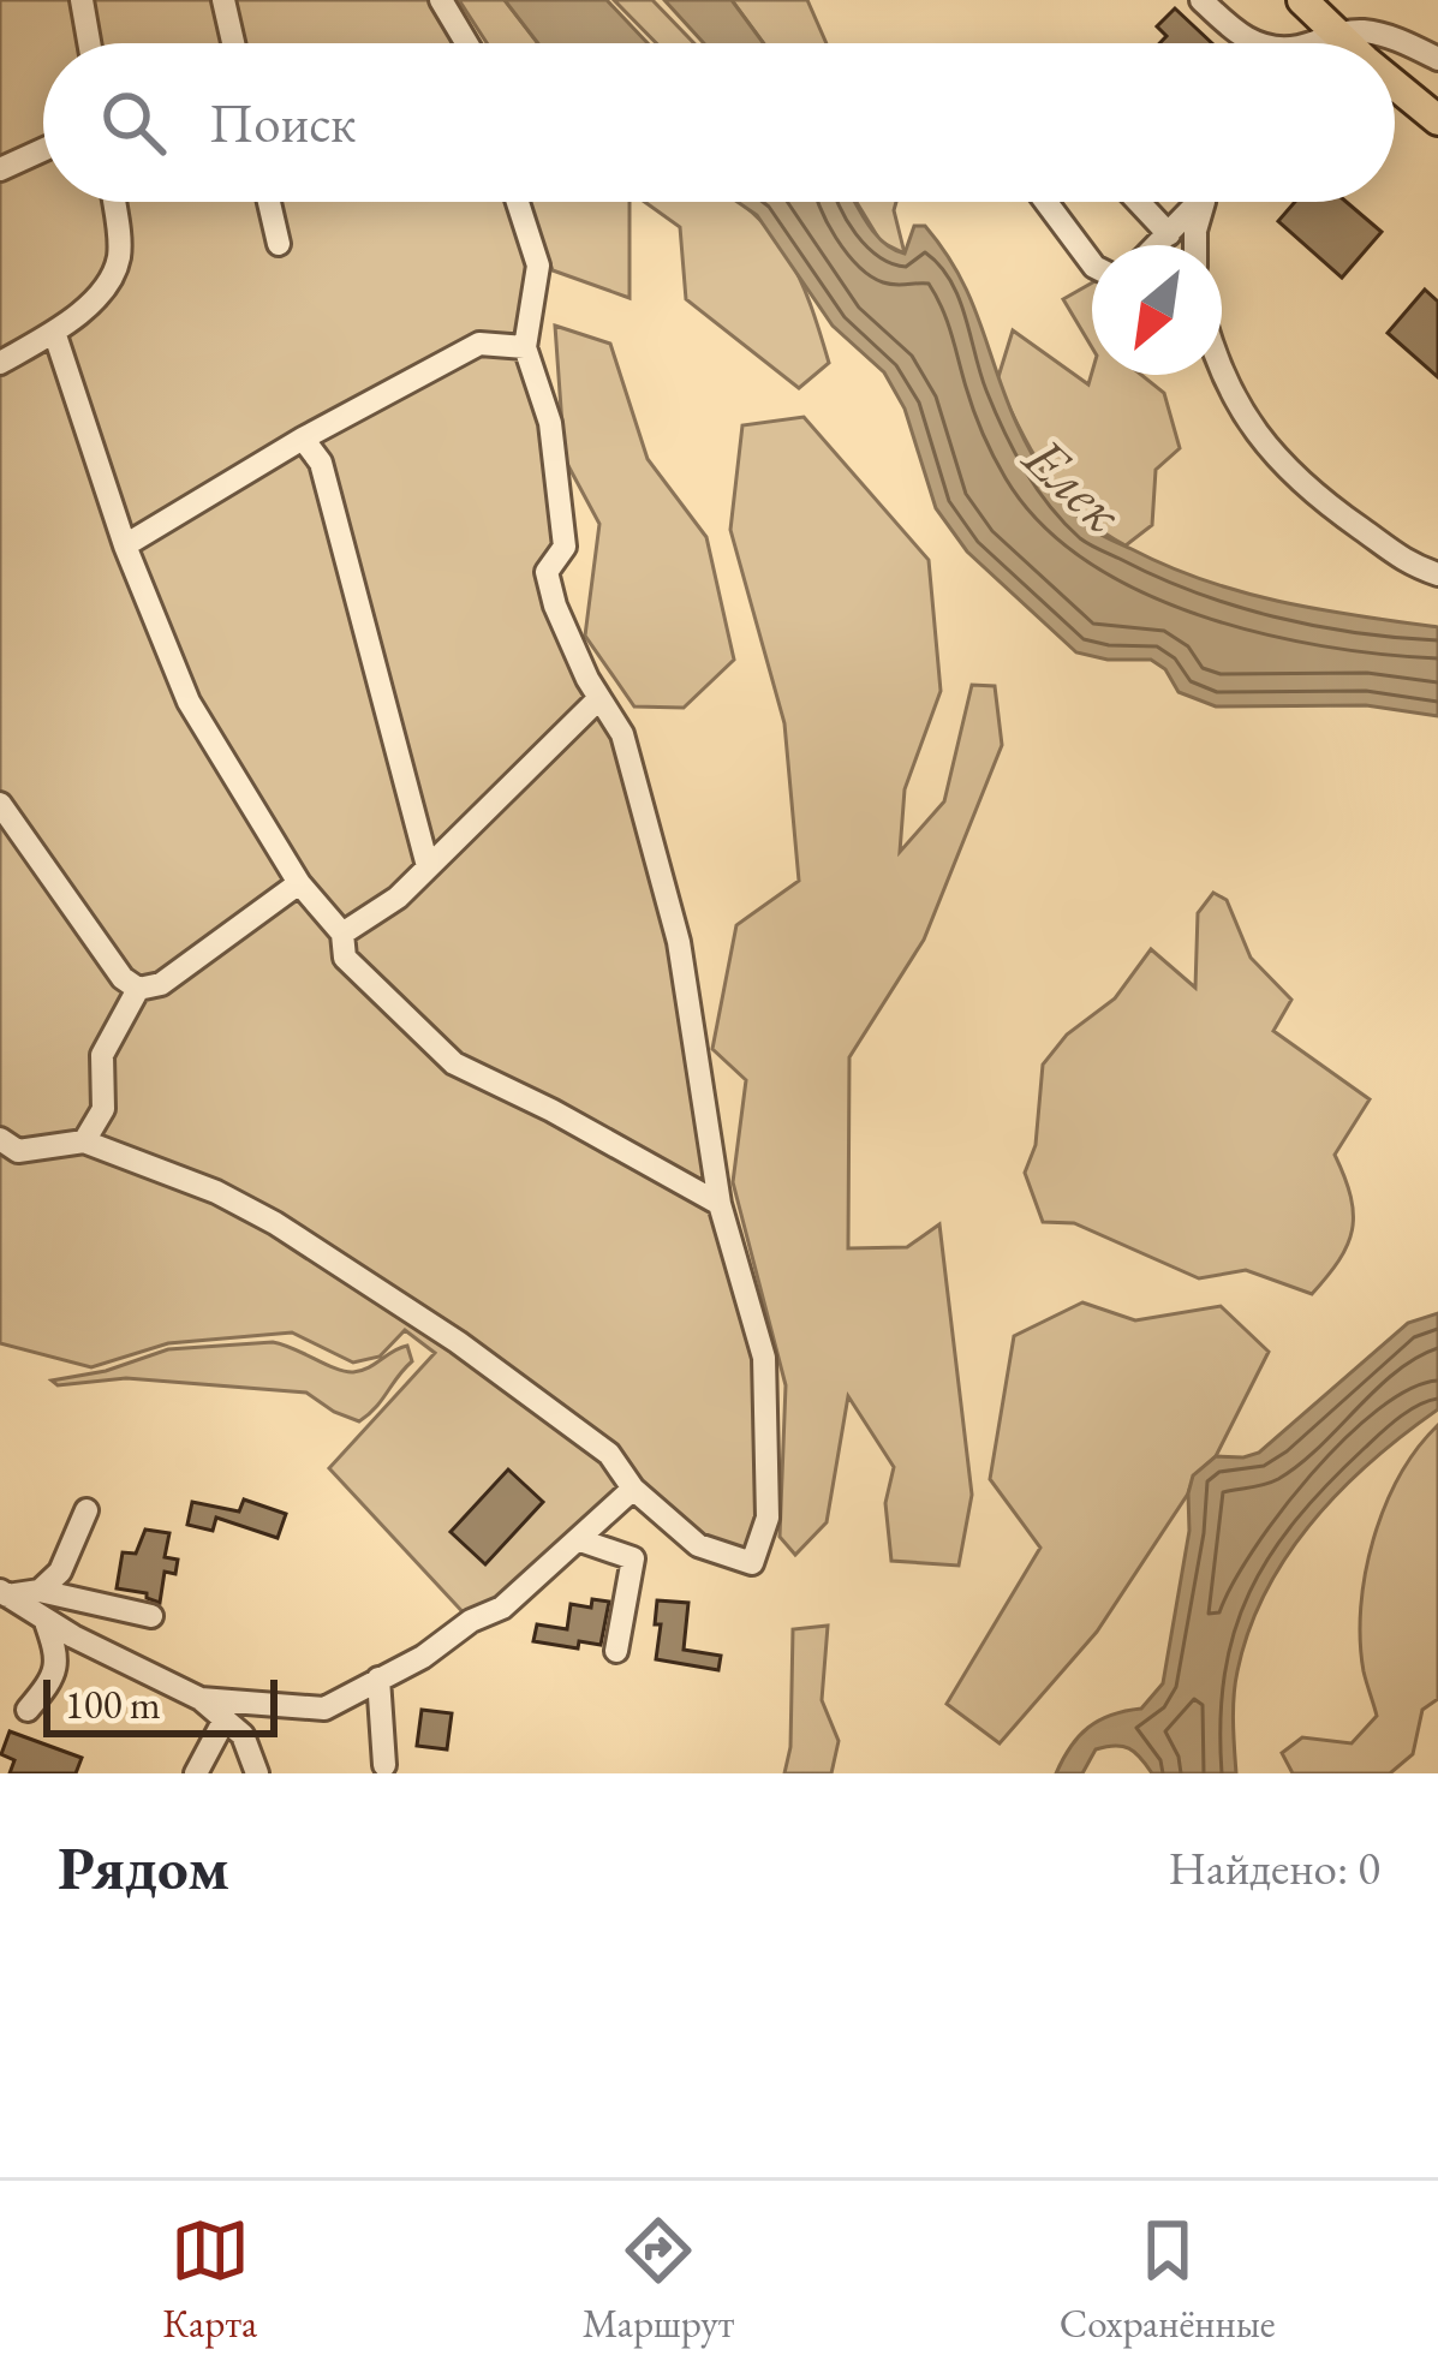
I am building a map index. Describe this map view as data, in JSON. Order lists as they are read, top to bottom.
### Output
{
  "water": ["Елек"],
  "scale_bar": "100 m",
  "north": "bottom left",
  "page": {
    "search": "Поиск",
    "scale": "100 m",
    "heading": ["Рядом", "Найдено: 0"],
    "nav": ["Карта", "Маршрут", "Сохранённые"]
  }
}
